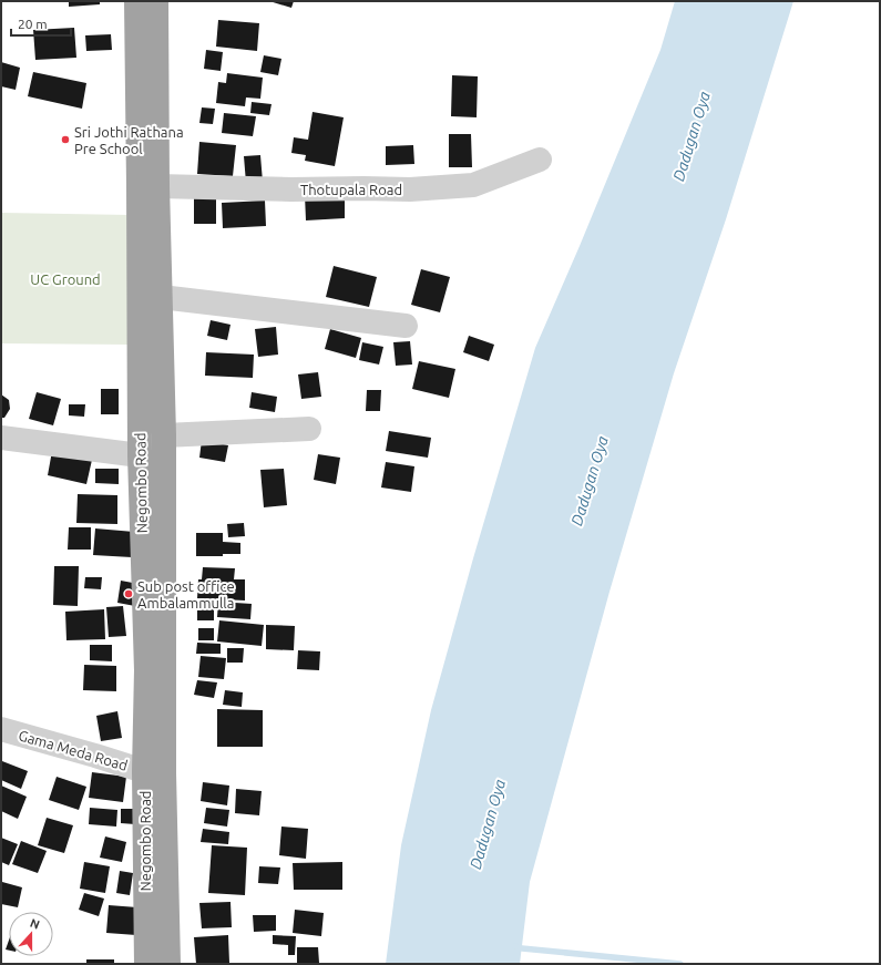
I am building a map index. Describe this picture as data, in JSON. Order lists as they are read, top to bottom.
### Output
{
  "streets": {
    "highway": ["Negombo Road"],
    "street": ["Thotupala Road", "Gama Meda Road"]
  },
  "crossings": [
    ["Thotupala Road", "Negombo Road"],
    ["Negombo Road", "Gama Meda Road"]
  ],
  "water": ["Dadugan Oya"],
  "parks": ["UC Ground"],
  "places": ["Sri Jothi Rathana Pre School", "Sub post office Ambalammulla"],
  "scale_bar": "20 m",
  "north": "top"
}
